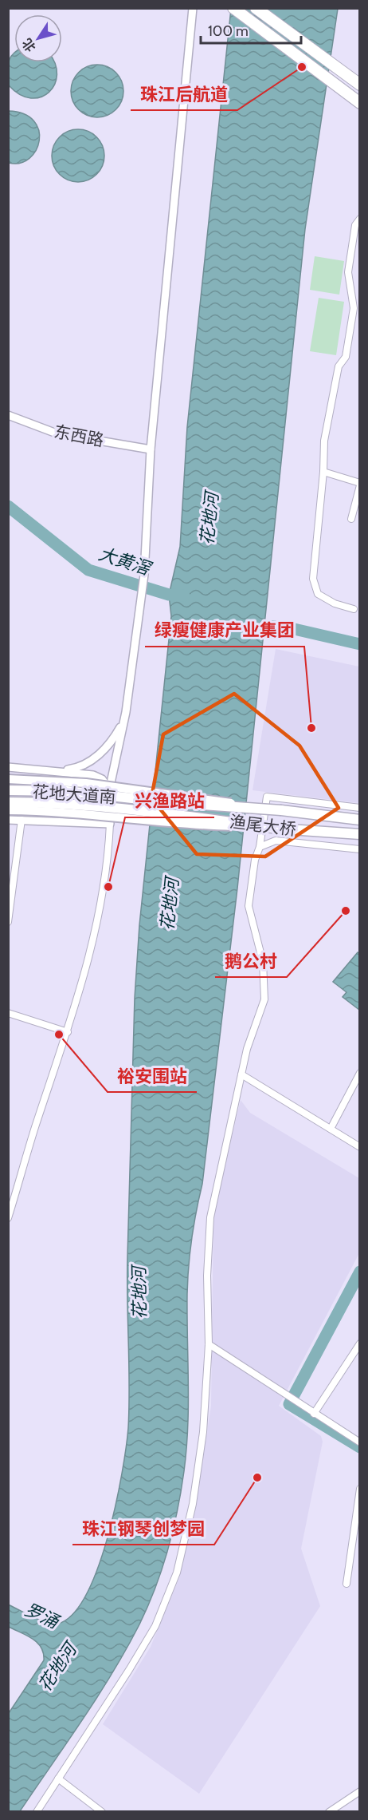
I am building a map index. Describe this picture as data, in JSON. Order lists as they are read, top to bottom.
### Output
{
  "streets": {
    "main road": ["花地大道南", "渔尾大桥"],
    "street": ["东西路"]
  },
  "crossings": [
    ["花地大道南", "渔尾大桥"]
  ],
  "water": ["花地河", "大黄滘", "罗涌"],
  "places": [
    "珠江后航道",
    "绿瘦健康产业集团",
    "兴渔路站",
    "鹅公村",
    "裕安围站",
    "珠江钢琴创梦园"
  ],
  "scale_bar": "100 m",
  "north": "bottom left"
}
